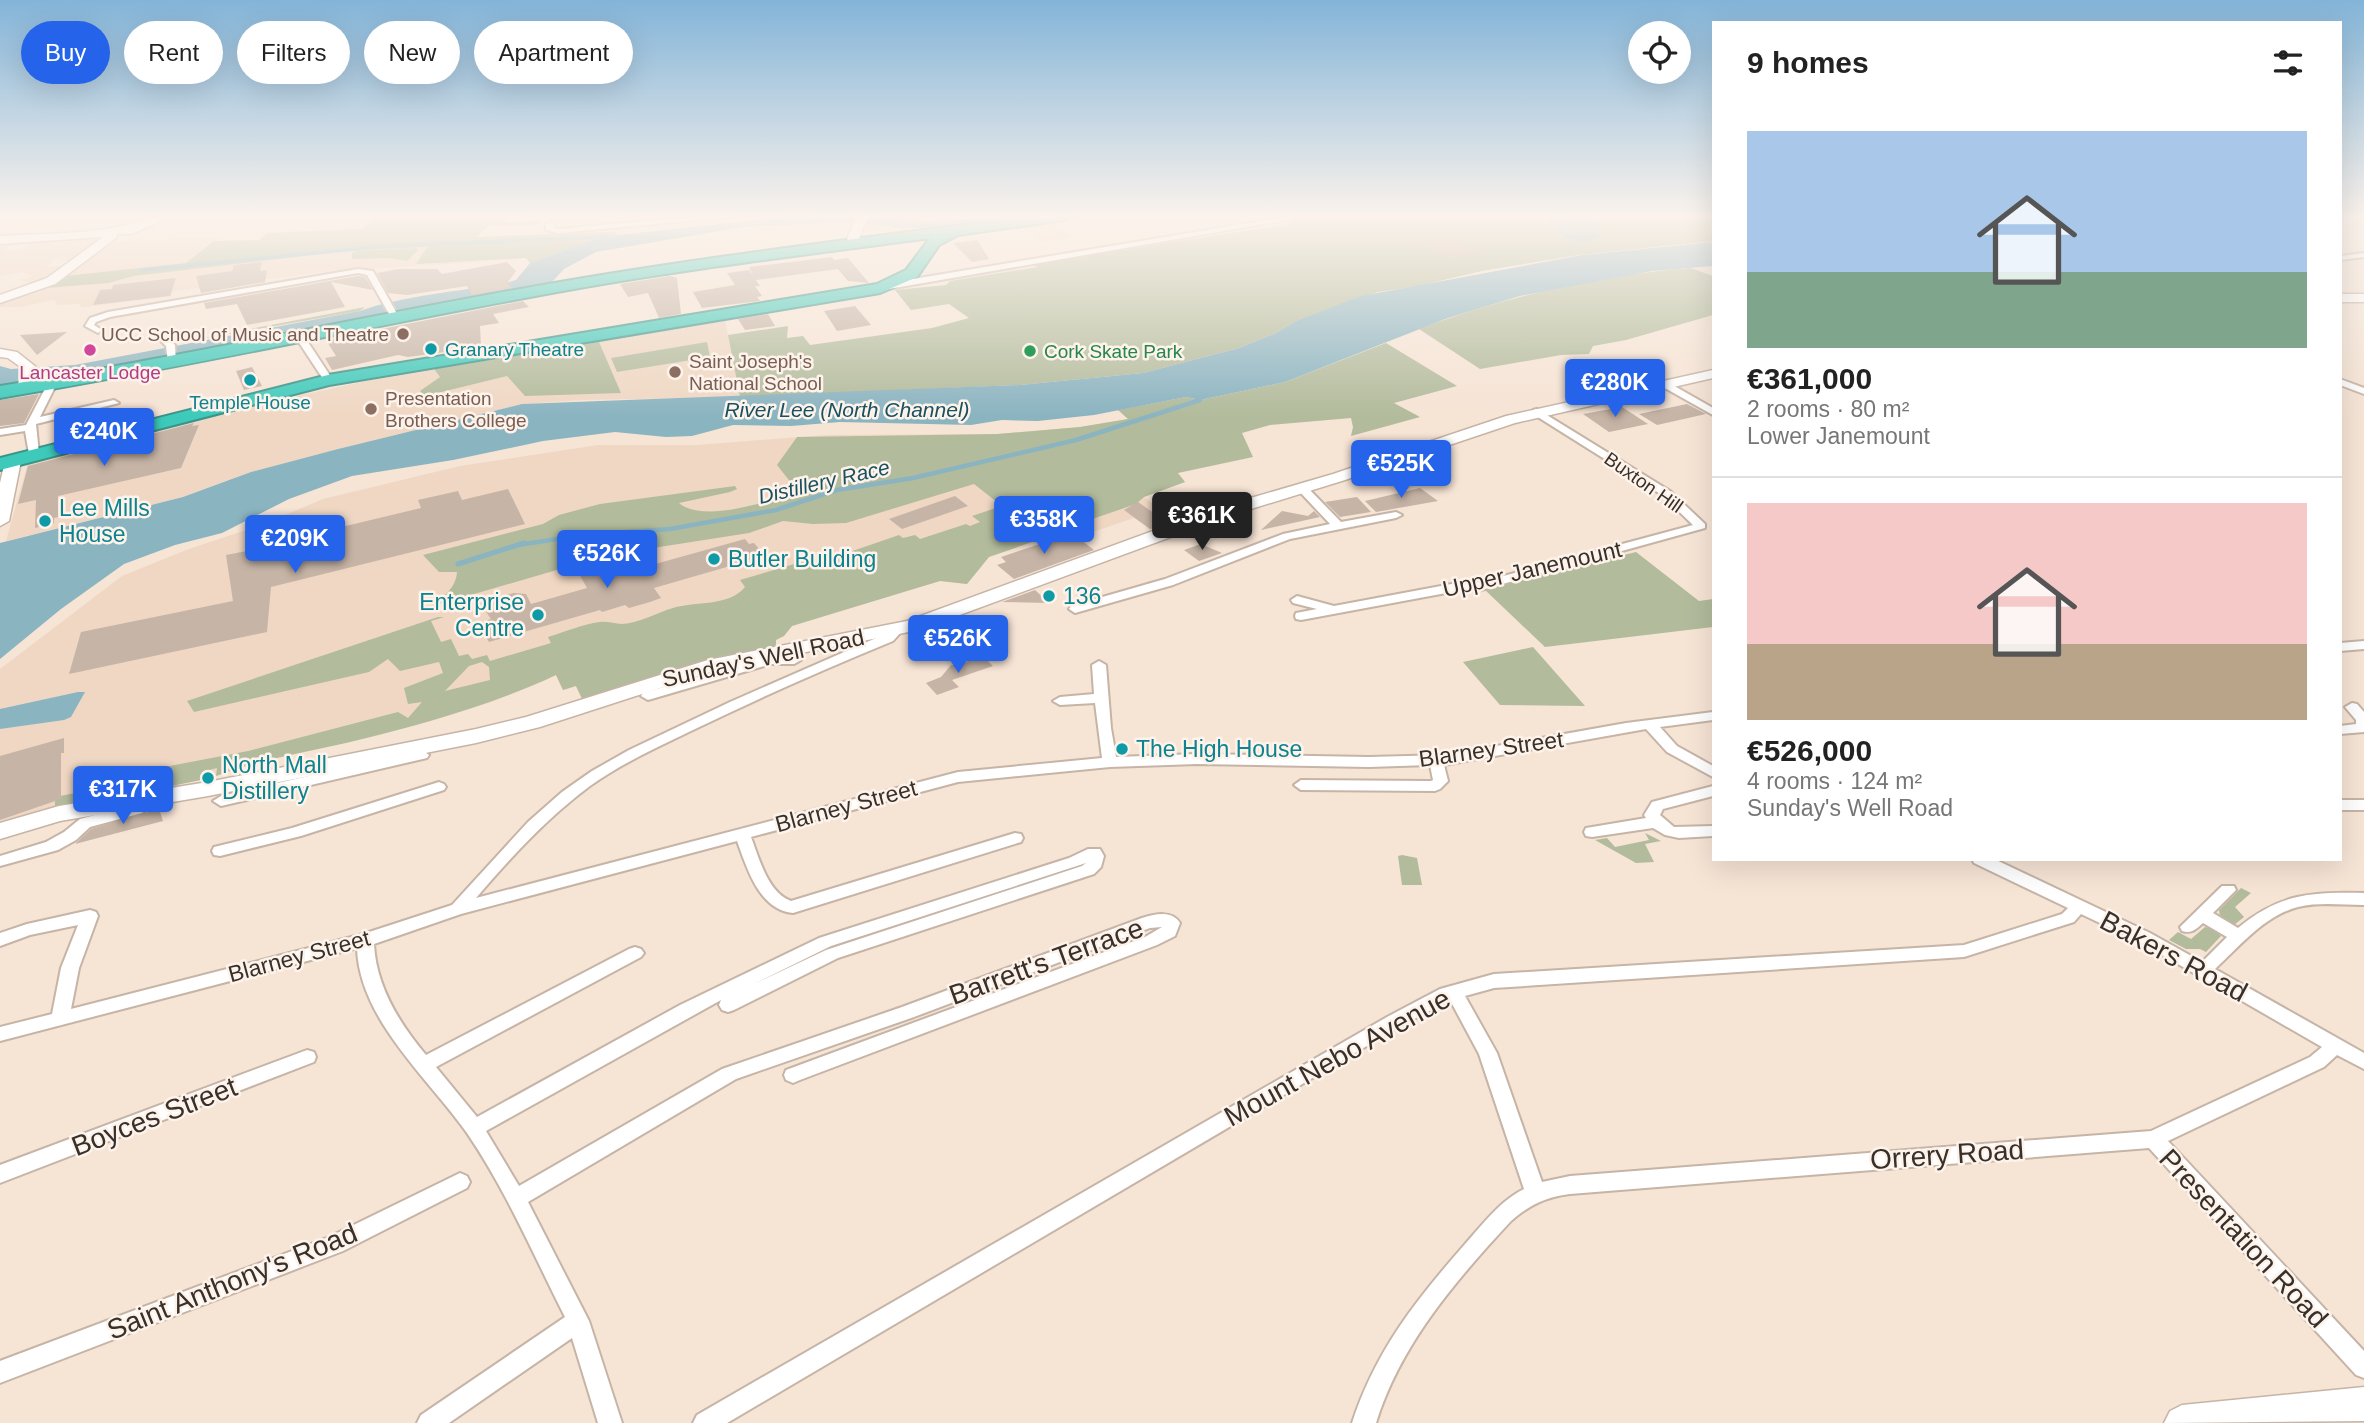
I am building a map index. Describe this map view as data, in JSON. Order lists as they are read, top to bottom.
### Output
{
  "streets": {
    "main road": ["Sunday's Well Road"],
    "street": [
      "Buxton Hill",
      "Upper Janemount",
      "Blarney Street",
      "Bakers Road",
      "Barrett's Terrace",
      "Mount Nebo Avenue",
      "Boyces Street",
      "Orrery Road",
      "Presentation Road",
      "Saint Anthony's Road"
    ]
  },
  "crossings": [
    ["Buxton Hill", "Upper Janemount"],
    ["Buxton Hill", "Sunday's Well Road"],
    ["Bakers Road", "Mount Nebo Avenue"],
    ["Bakers Road", "Orrery Road"],
    ["Orrery Road", "Presentation Road"]
  ],
  "water": ["River Lee (North Channel)", "Distillery Race"],
  "places": [
    "UCC School of Music and Theatre",
    "Granary Theatre",
    "Lancaster Lodge",
    "Cork Skate Park",
    "Saint Joseph's National School",
    "Temple House",
    "Presentation Brothers College",
    "Lee Mills House",
    "Butler Building",
    "136",
    "Enterprise Centre",
    "The High House",
    "North Mall Distillery"
  ],
  "page": {
    "chip": [
      "Buy",
      "Rent",
      "Filters",
      "New",
      "Apartment"
    ],
    "heading": "9 homes",
    "list": [
      {
        "name": "€361,000",
        "note": "2 rooms · 80 m² · Lower Janemount"
      },
      {
        "name": "€526,000",
        "note": "4 rooms · 124 m² · Sunday's Well Road"
      }
    ],
    "price": [
      "€280K",
      "€240K",
      "€525K",
      "€361K",
      "€358K",
      "€209K",
      "€526K",
      "€526K",
      "€317K"
    ]
  }
}
